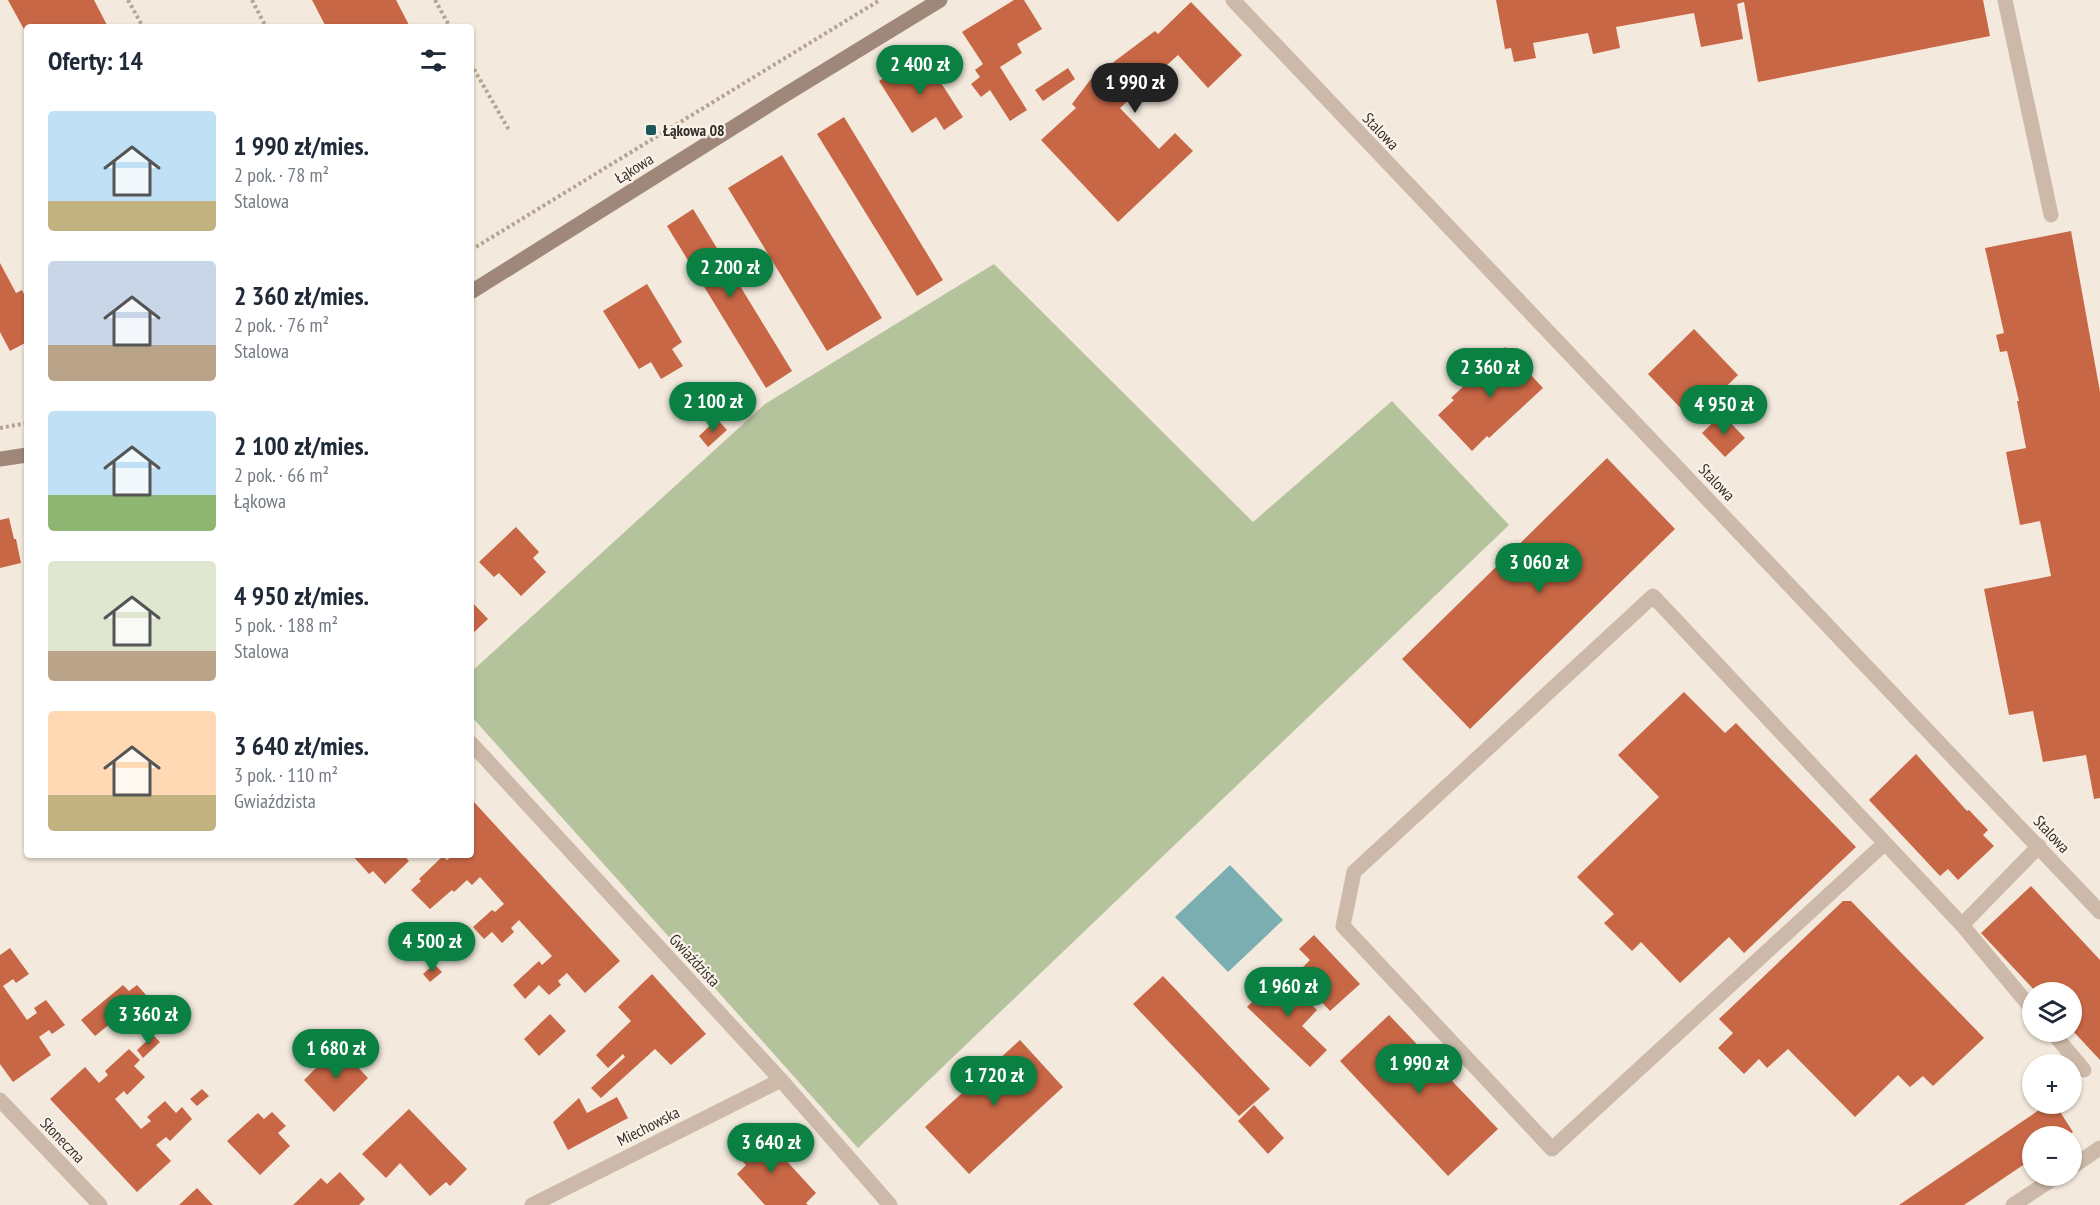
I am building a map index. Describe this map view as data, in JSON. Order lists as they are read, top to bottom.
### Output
{
  "streets": {
    "main road": ["Łąkowa"],
    "street": [
      "Stalowa",
      "Gwiaździsta",
      "Miechowska",
      "Słoneczna"
    ]
  },
  "crossings": [
    ["Gwiaździsta", "Miechowska"]
  ],
  "places": {
    "transit": ["Łąkowa 08"]
  },
  "page": {
    "heading": "Oferty: 14",
    "price": [
      "2 400 zł",
      "1 990 zł",
      "2 200 zł",
      "2 360 zł",
      "2 100 zł",
      "4 950 zł",
      "3 060 zł",
      "4 500 zł",
      "1 960 zł",
      "3 360 zł",
      "1 680 zł",
      "1 990 zł",
      "1 720 zł",
      "3 640 zł"
    ],
    "list": [
      {
        "name": "1 990 zł/mies.",
        "note": "2 pok. · 78 m² · Stalowa"
      },
      {
        "name": "2 360 zł/mies.",
        "note": "2 pok. · 76 m² · Stalowa"
      },
      {
        "name": "2 100 zł/mies.",
        "note": "2 pok. · 66 m² · Łąkowa"
      },
      {
        "name": "4 950 zł/mies.",
        "note": "5 pok. · 188 m² · Stalowa"
      },
      {
        "name": "3 640 zł/mies.",
        "note": "3 pok. · 110 m² · Gwiaździsta"
      }
    ],
    "map_buttons": ["+", "−"]
  }
}
